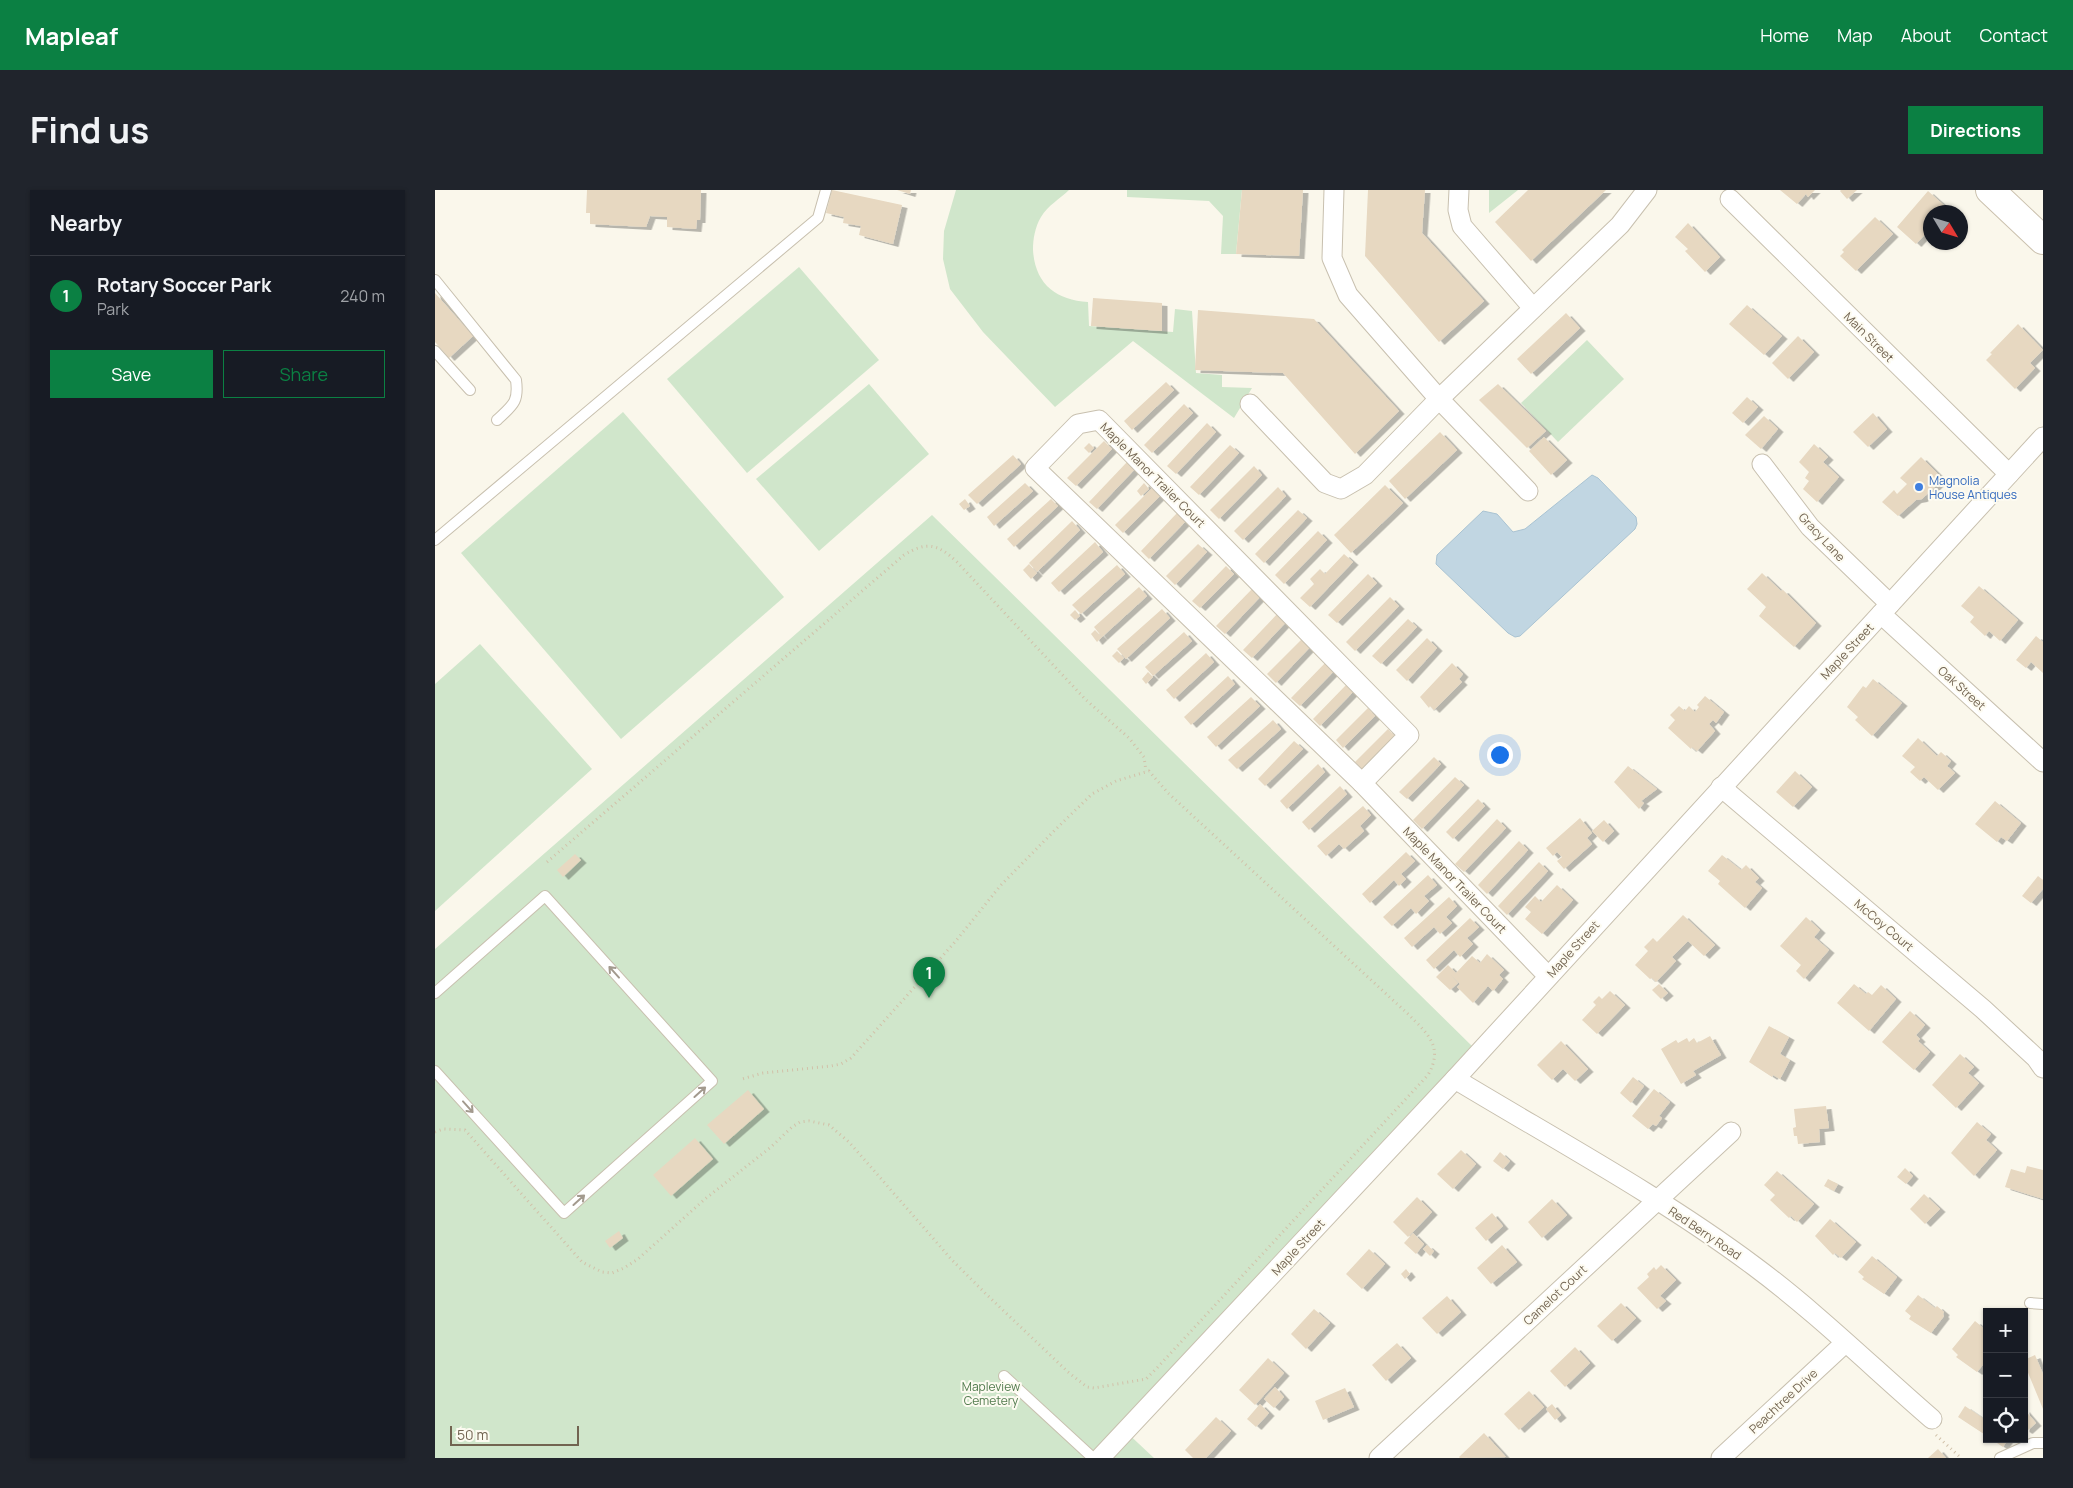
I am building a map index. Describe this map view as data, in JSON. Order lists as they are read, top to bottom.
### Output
{
  "streets": {
    "street": [
      "Main Street",
      "Maple Manor Trailer Court",
      "Gracy Lane",
      "Maple Street",
      "Oak Street",
      "McCoy Court",
      "Red Berry Road",
      "Camelot Court",
      "Peachtree Drive"
    ]
  },
  "crossings": [
    ["Main Street", "Maple Street"],
    ["Maple Manor Trailer Court", "Maple Street"],
    ["Gracy Lane", "Maple Street"],
    ["Gracy Lane", "Oak Street"],
    ["Maple Street", "Oak Street"],
    ["Maple Street", "McCoy Court"],
    ["Maple Street", "Red Berry Road"],
    ["Red Berry Road", "Camelot Court"],
    ["Red Berry Road", "Peachtree Drive"]
  ],
  "parks": ["Mapleview Cemetery"],
  "places": ["Magnolia House Antiques"],
  "scale_bar": "50 m",
  "north": "bottom right",
  "page": {
    "header": "Mapleaf",
    "nav": [
      "Home",
      "Map",
      "About",
      "Contact"
    ],
    "title": "Find us",
    "buttons": [
      "Directions",
      ["Save", "Share"]
    ],
    "heading": "Nearby",
    "list": [
      {
        "mark": "1",
        "name": "Rotary Soccer Park",
        "note": "Park",
        "value": "240 m"
      }
    ],
    "pins": "1",
    "map_buttons": ["+", "−"],
    "scale": "50 m"
  }
}
